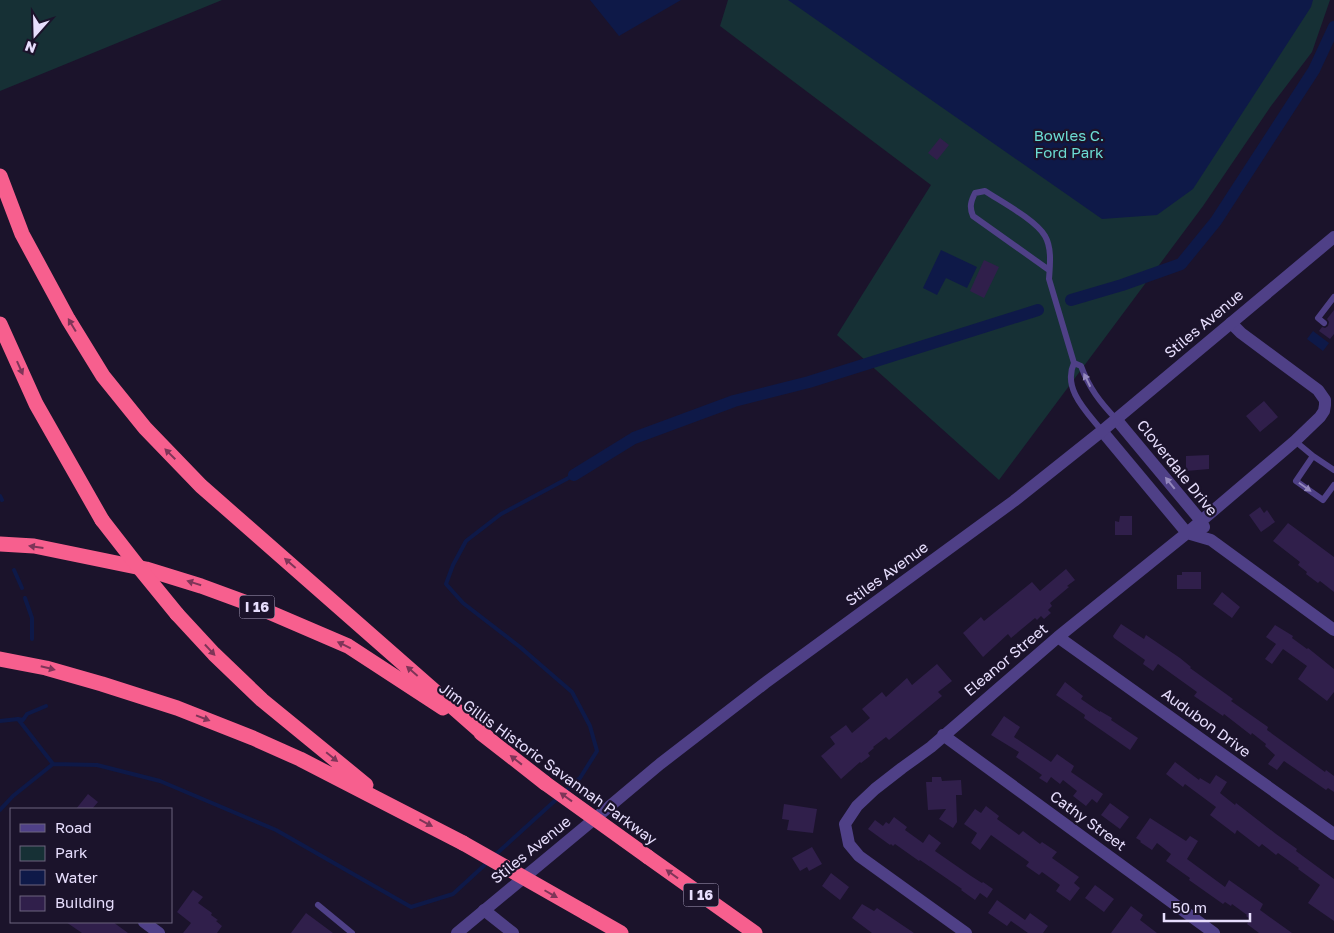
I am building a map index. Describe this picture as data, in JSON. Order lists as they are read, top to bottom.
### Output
{
  "streets": {
    "highway": ["I 16", "Jim Gillis Historic Savannah Parkway"],
    "street": [
      "Stiles Avenue",
      "Cloverdale Drive",
      "Eleanor Street",
      "Audubon Drive",
      "Cathy Street"
    ]
  },
  "crossings": [
    ["Stiles Avenue", "Cloverdale Drive"],
    ["Stiles Avenue", "Eleanor Street"],
    ["Cloverdale Drive", "Eleanor Street"],
    ["Eleanor Street", "Audubon Drive"],
    ["Eleanor Street", "Cathy Street"]
  ],
  "parks": ["Bowles C. Ford Park"],
  "legend": [
    "Road",
    "Park",
    "Water",
    "Building"
  ],
  "scale_bar": "50 m",
  "north": "bottom"
}
